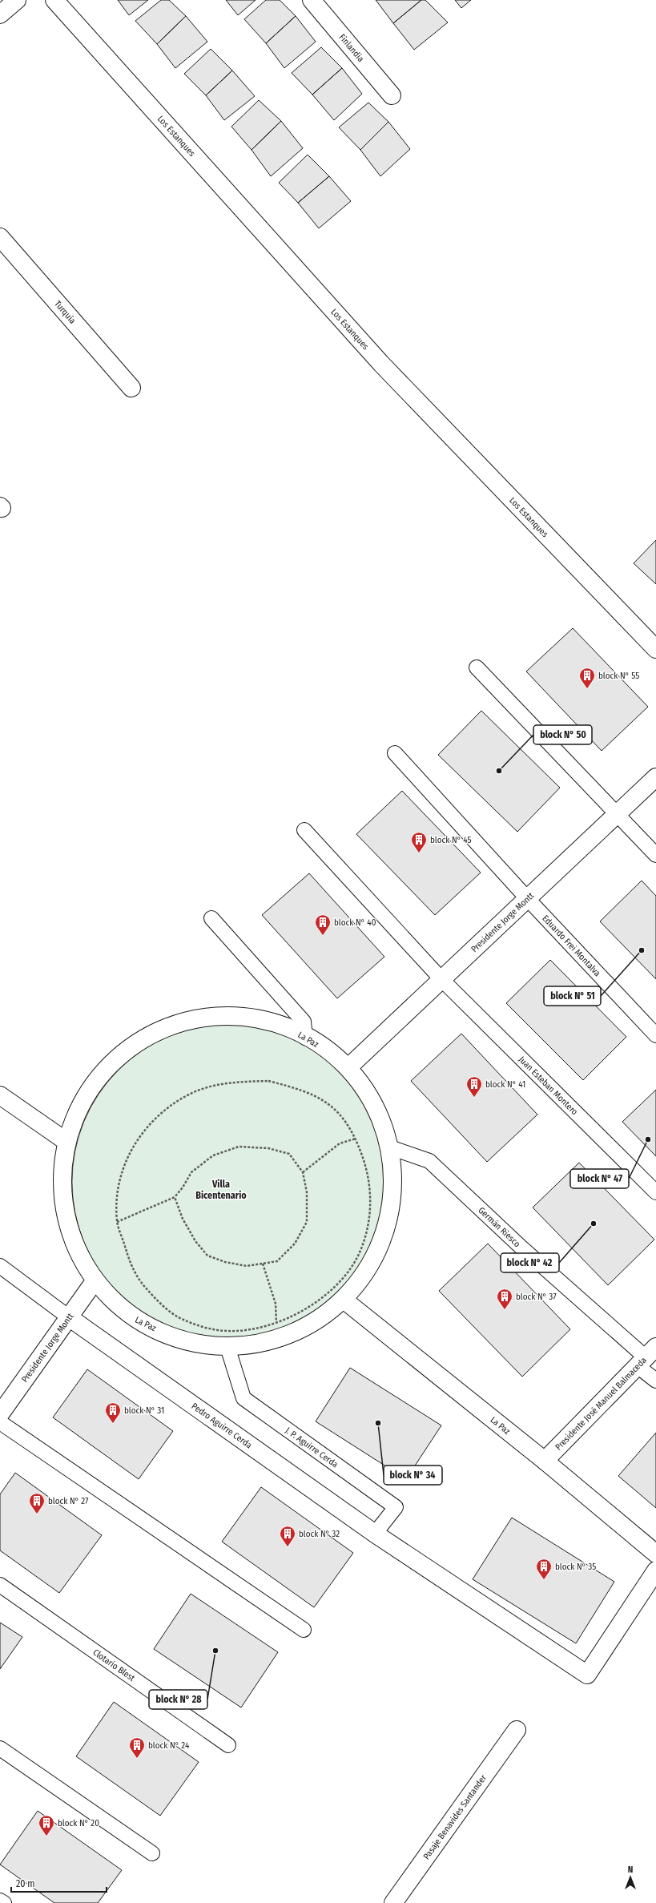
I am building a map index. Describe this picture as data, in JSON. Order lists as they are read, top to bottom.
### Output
{
  "streets": {
    "street": [
      "Finlandia",
      "Los Estanques",
      "Turquía",
      "Presidente Jorge Montt",
      "La Paz",
      "Presidente José Manuel Balmaceda",
      "Pedro Aguirre Cerda",
      "Pasaje Benavides Santander"
    ],
    "lane": [
      "Eduardo Frei Montalva",
      "Juan Esteban Montero",
      "Germán Riesco",
      "J. P. Aguirre Cerda",
      "Clotario Blest"
    ]
  },
  "crossings": [
    ["Presidente Jorge Montt", "Eduardo Frei Montalva"],
    ["Presidente Jorge Montt", "La Paz"],
    ["Presidente Jorge Montt", "Juan Esteban Montero"],
    ["Presidente Jorge Montt", "Pedro Aguirre Cerda"],
    ["La Paz", "Germán Riesco"],
    ["La Paz", "Presidente José Manuel Balmaceda"],
    ["La Paz", "J. P. Aguirre Cerda"],
    ["Germán Riesco", "Presidente José Manuel Balmaceda"],
    ["Pedro Aguirre Cerda", "J. P. Aguirre Cerda"]
  ],
  "districts": ["Villa Bicentenario"],
  "places": {
    "building": [
      "block N° 55",
      "block N° 45",
      "block N° 40",
      "block N° 41",
      "block N° 37",
      "block N° 31",
      "block N° 27",
      "block N° 32",
      "block N° 35",
      "block N° 24",
      "block N° 20"
    ],
    "other": [
      "block N° 50",
      "block N° 51",
      "block N° 47",
      "block N° 42",
      "block N° 34",
      "block N° 28"
    ]
  },
  "scale_bar": "20 m",
  "north": "top"
}
